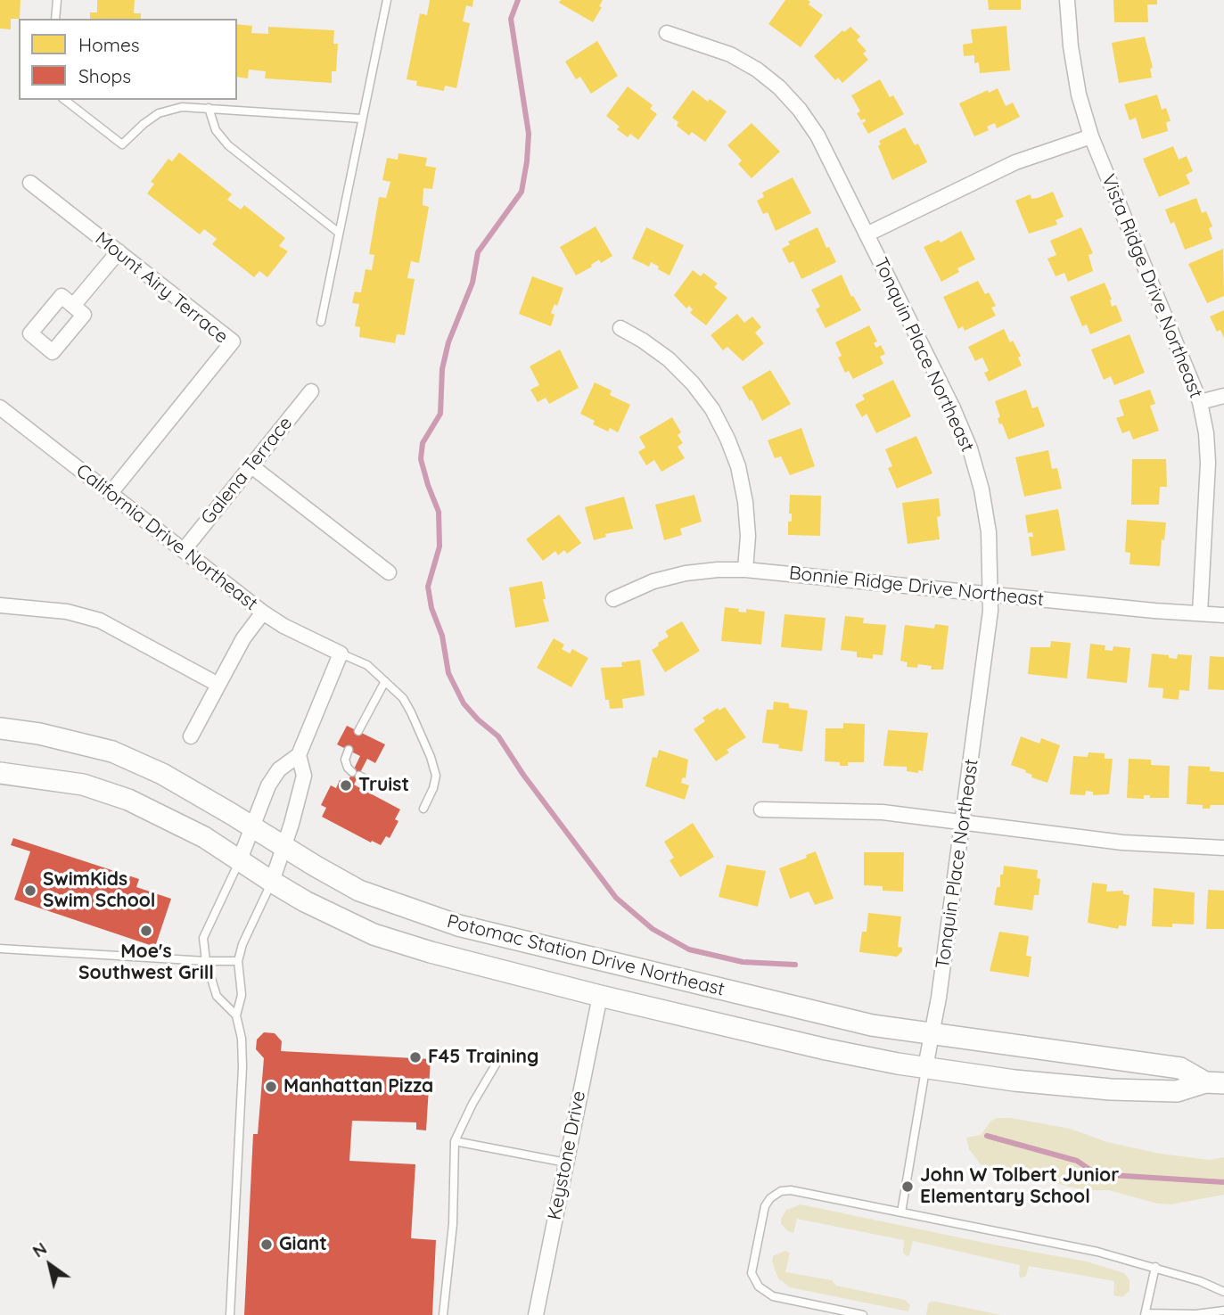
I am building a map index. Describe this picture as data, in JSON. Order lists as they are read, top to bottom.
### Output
{
  "streets": {
    "street": [
      "Vista Ridge Drive Northeast",
      "Mount Airy Terrace",
      "Tonquin Place Northeast",
      "Galena Terrace",
      "California Drive Northeast",
      "Bonnie Ridge Drive Northeast",
      "Potomac Station Drive Northeast",
      "Keystone Drive"
    ]
  },
  "crossings": [
    ["Vista Ridge Drive Northeast", "Bonnie Ridge Drive Northeast"],
    ["Mount Airy Terrace", "California Drive Northeast"],
    ["Tonquin Place Northeast", "Bonnie Ridge Drive Northeast"],
    ["Tonquin Place Northeast", "Potomac Station Drive Northeast"],
    ["Galena Terrace", "California Drive Northeast"],
    ["Potomac Station Drive Northeast", "Keystone Drive"]
  ],
  "places": [
    "Truist",
    "SwimKids Swim School",
    "Moe's Southwest Grill",
    "F45 Training",
    "Manhattan Pizza",
    "John W Tolbert Junior Elementary School",
    "Giant"
  ],
  "legend": ["Homes", "Shops"],
  "north": "top left"
}
